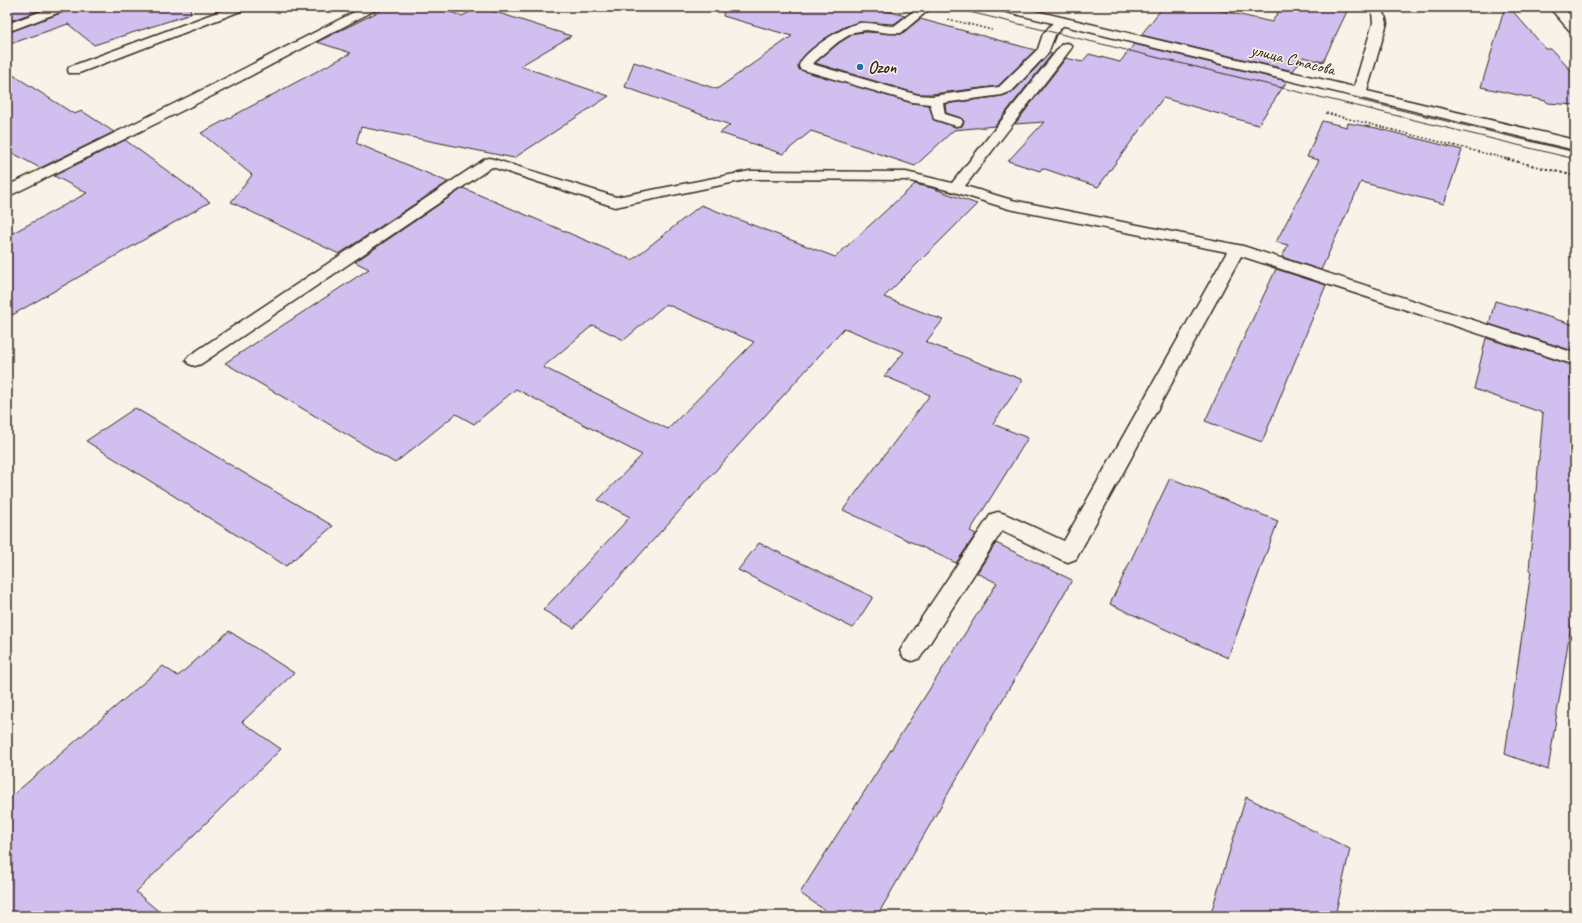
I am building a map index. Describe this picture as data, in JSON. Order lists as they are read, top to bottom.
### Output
{
  "streets": {
    "street": ["улица Стасова"]
  },
  "places": ["Ozon"]
}
